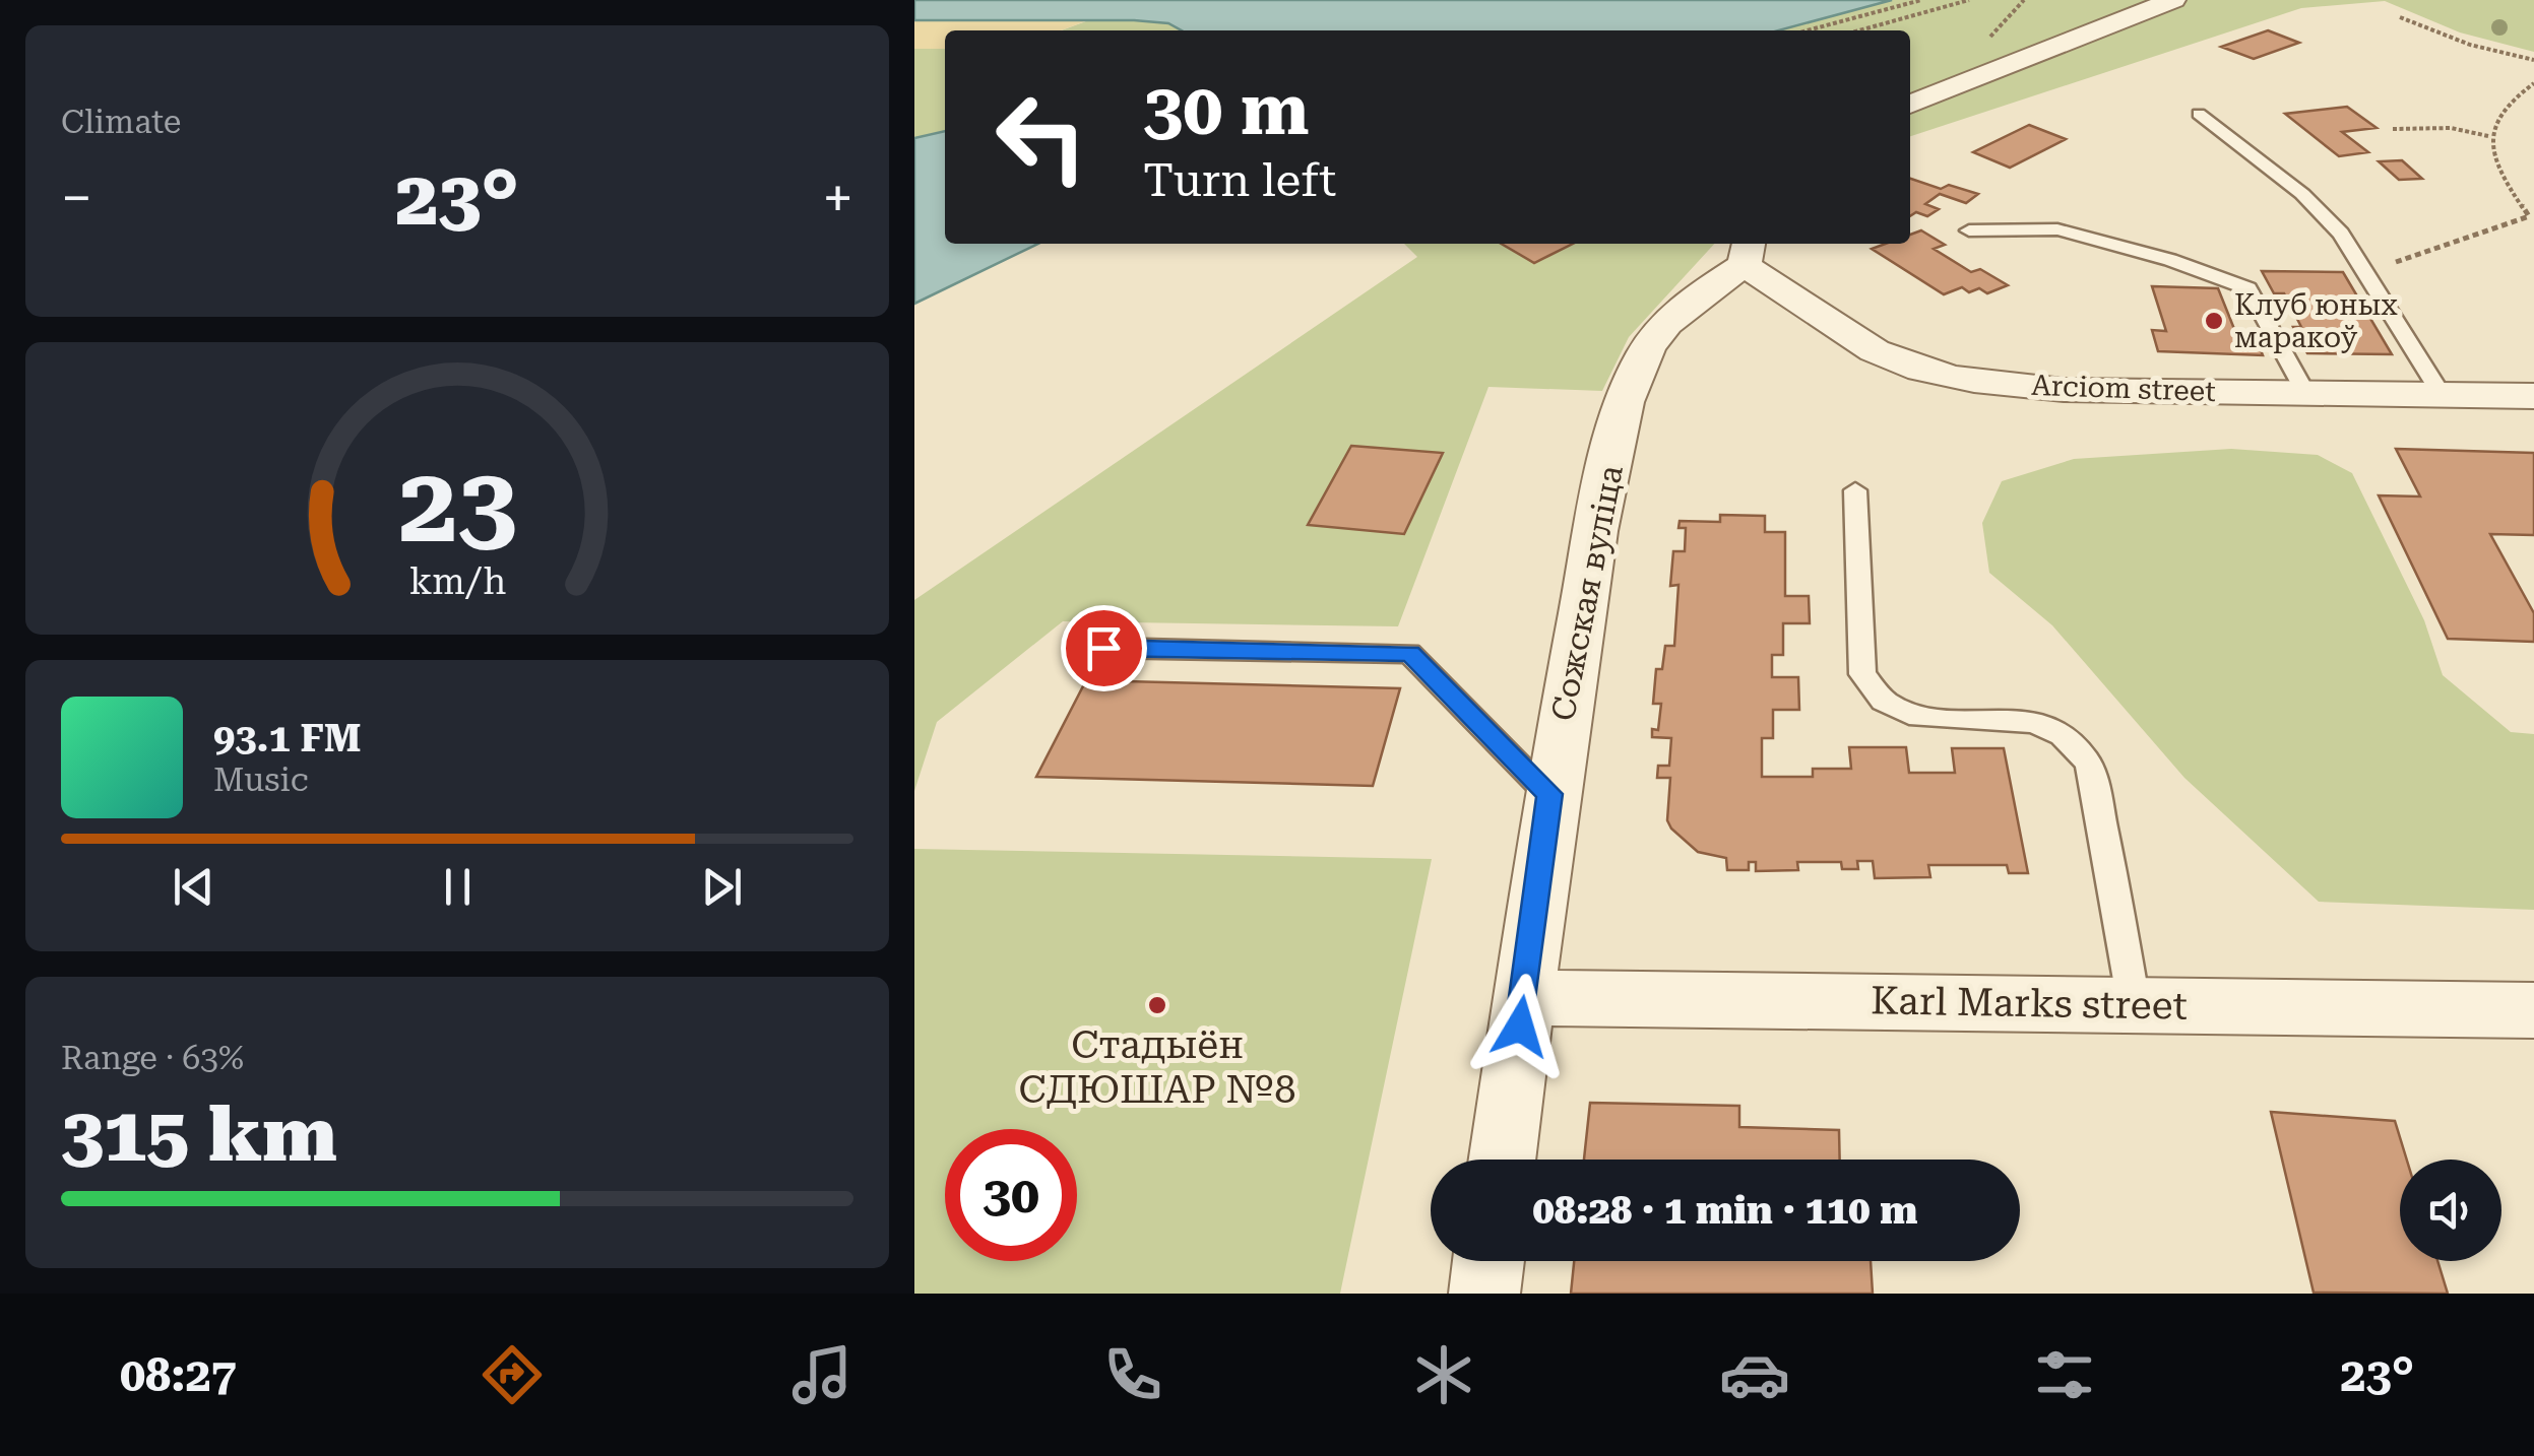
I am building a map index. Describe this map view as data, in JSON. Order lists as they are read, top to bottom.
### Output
{
  "streets": {
    "street": ["Arciom street", "Сожская вуліца", "Karl Marks street"]
  },
  "crossings": [
    ["Arciom street", "Сожская вуліца"],
    ["Сожская вуліца", "Karl Marks street"]
  ],
  "places": ["Клуб юных маракоў", "Стадыён СДЮШАР №8"],
  "page": {
    "tile": [
      "Climate",
      ["Range · 63%", "315 km"]
    ],
    "turn": ["30 m", "Turn left"],
    "heat": ["−", "23°", "+"],
    "song": ["93.1 FM", "Music"],
    "limit": "30",
    "trip": "08:28 · 1 min · 110 m",
    "tabs": ["08:27", "23°"],
    "gauge": ["23", "km/h"]
  }
}
